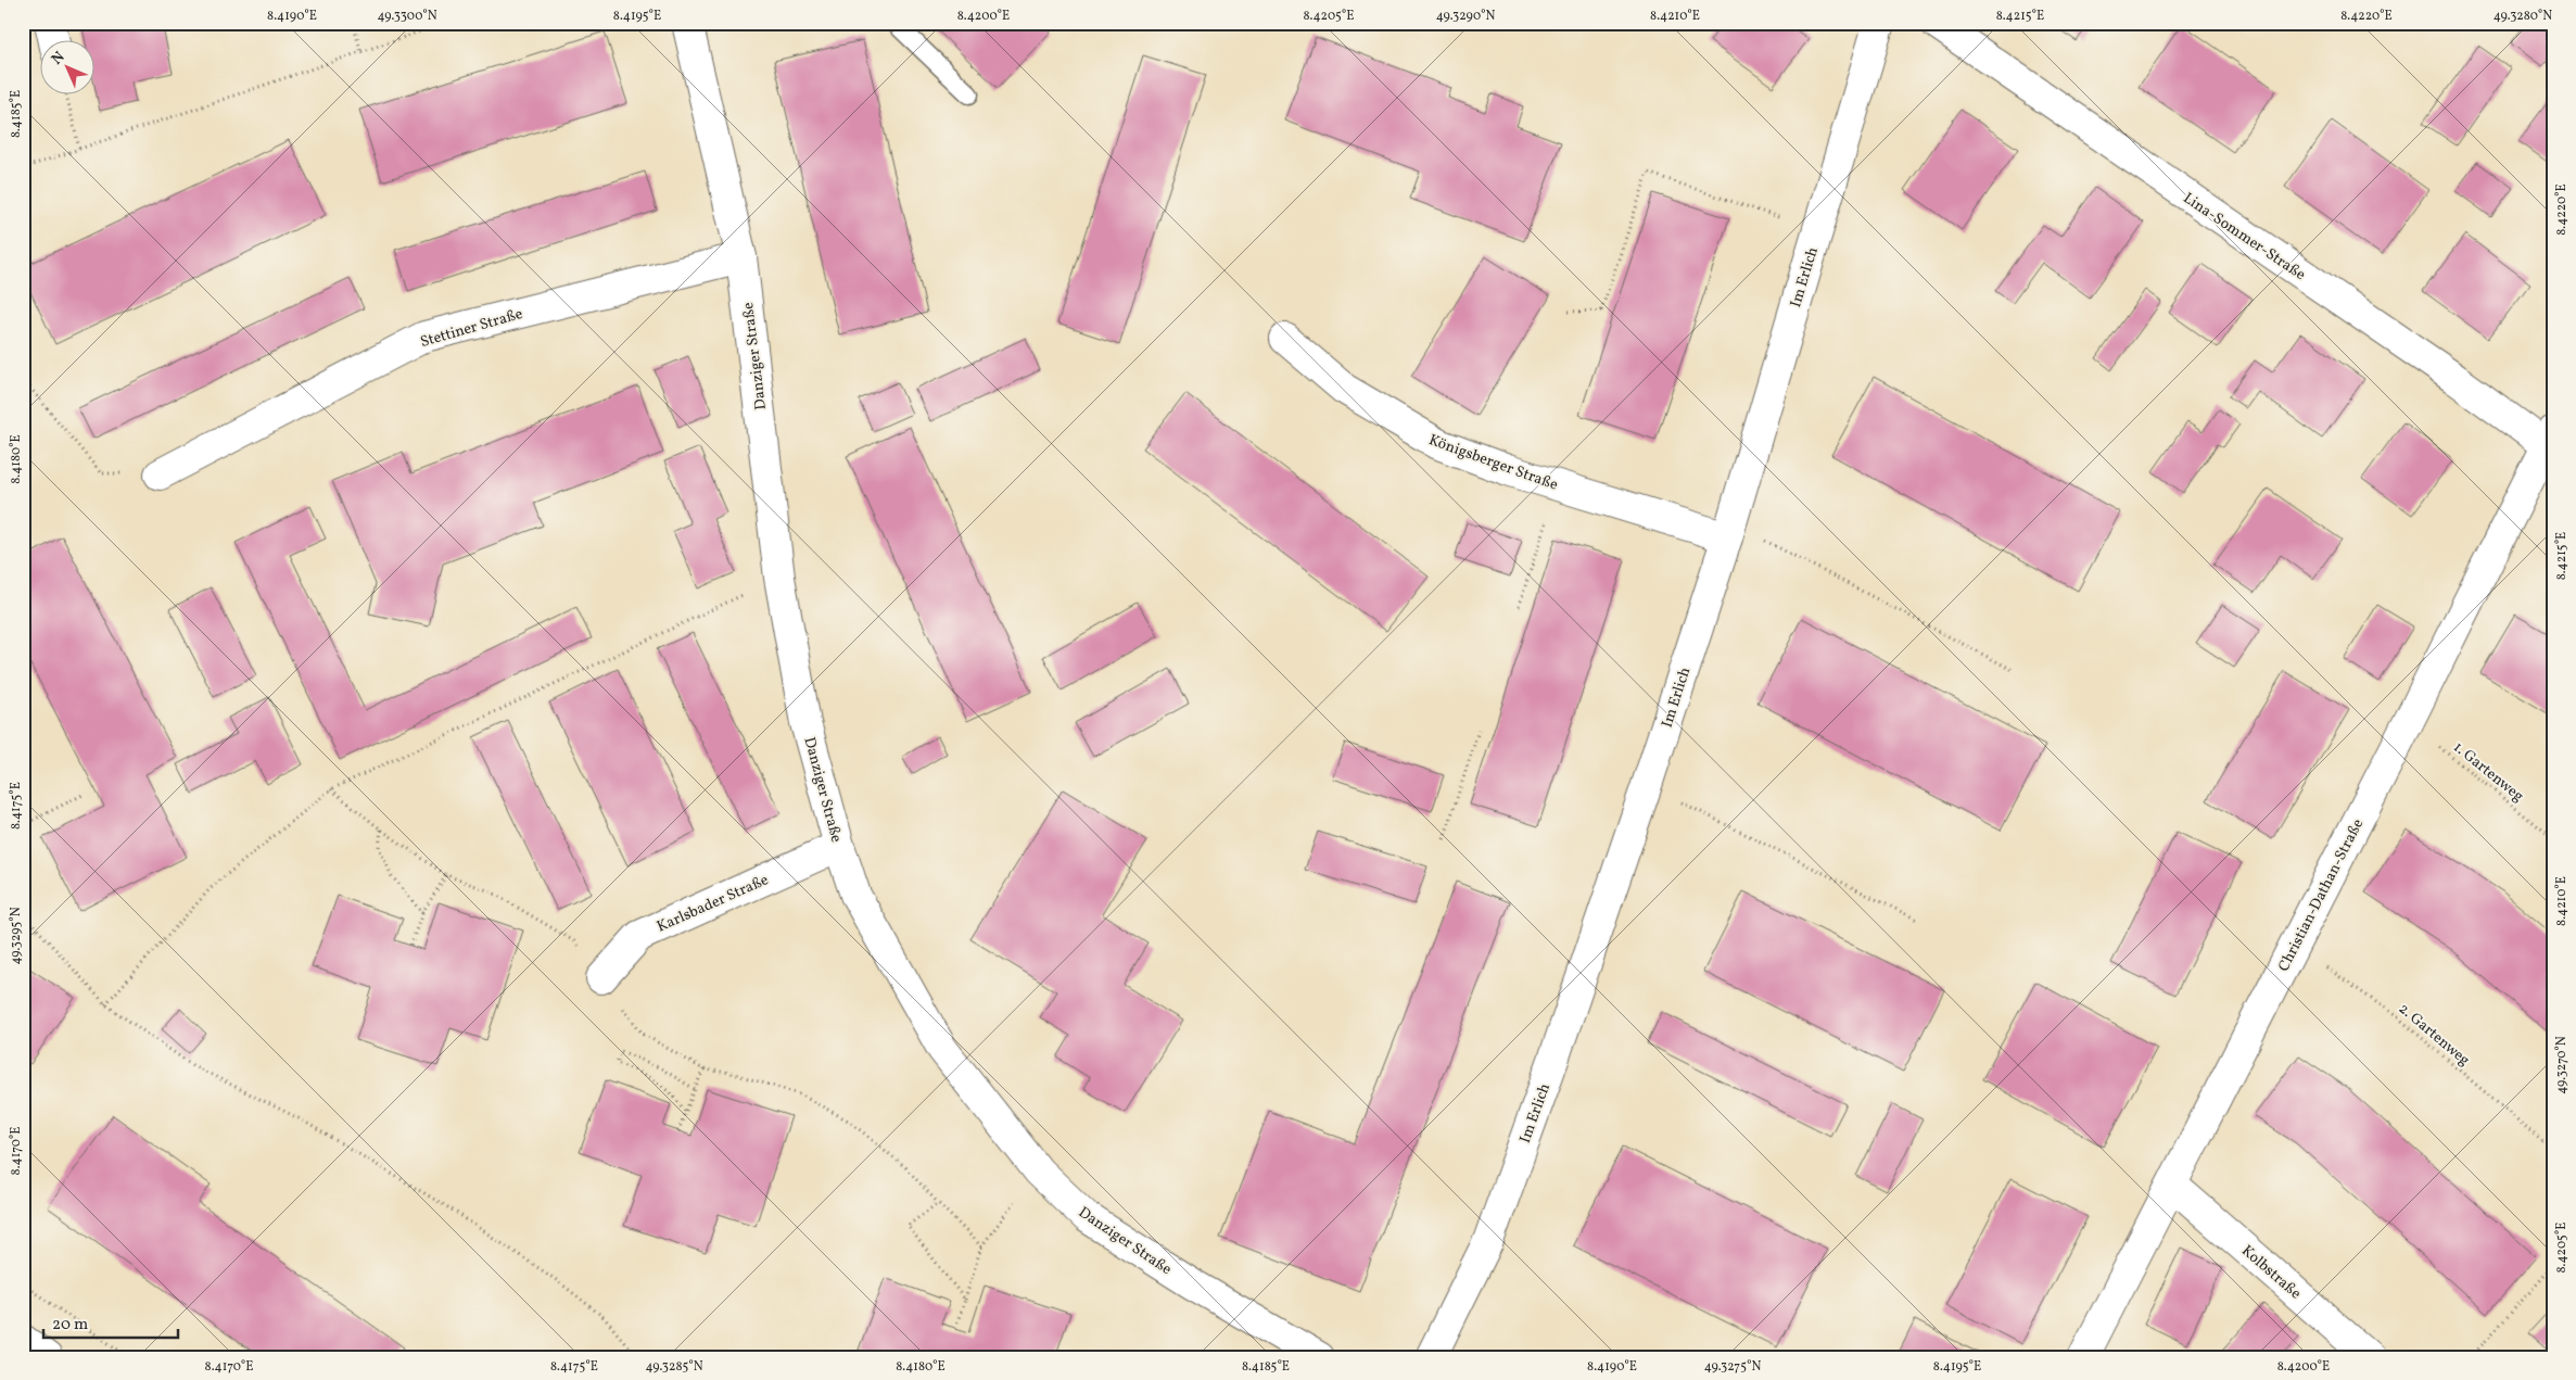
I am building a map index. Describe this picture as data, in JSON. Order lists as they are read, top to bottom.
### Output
{
  "streets": {
    "street": [
      "Lina-Sommer-Straße",
      "Im Erlich",
      "Stettiner Straße",
      "Danziger Straße",
      "Königsberger Straße",
      "Christian-Dathan-Straße",
      "Karlsbader Straße",
      "Kolbstraße"
    ],
    "path": ["1. Gartenweg", "2. Gartenweg"]
  },
  "crossings": [
    ["Lina-Sommer-Straße", "Christian-Dathan-Straße"],
    ["Im Erlich", "Königsberger Straße"],
    ["Stettiner Straße", "Danziger Straße"],
    ["Danziger Straße", "Karlsbader Straße"],
    ["1. Gartenweg", "Christian-Dathan-Straße"],
    ["Christian-Dathan-Straße", "2. Gartenweg"],
    ["Christian-Dathan-Straße", "Kolbstraße"]
  ],
  "scale_bar": "20 m",
  "north": "top left",
  "coordinates": [
    "8.4190°E",
    "49.3300°N",
    "8.4195°E",
    "8.4200°E",
    "8.4205°E",
    "49.3290°N",
    "8.4210°E",
    "8.4215°E",
    "8.4220°E",
    "49.3280°N",
    "8.4185°E",
    "8.4180°E",
    "8.4175°E",
    "49.3295°N",
    "49.3270°N",
    "8.4170°E",
    "49.3285°N",
    "49.3275°N"
  ]
}
